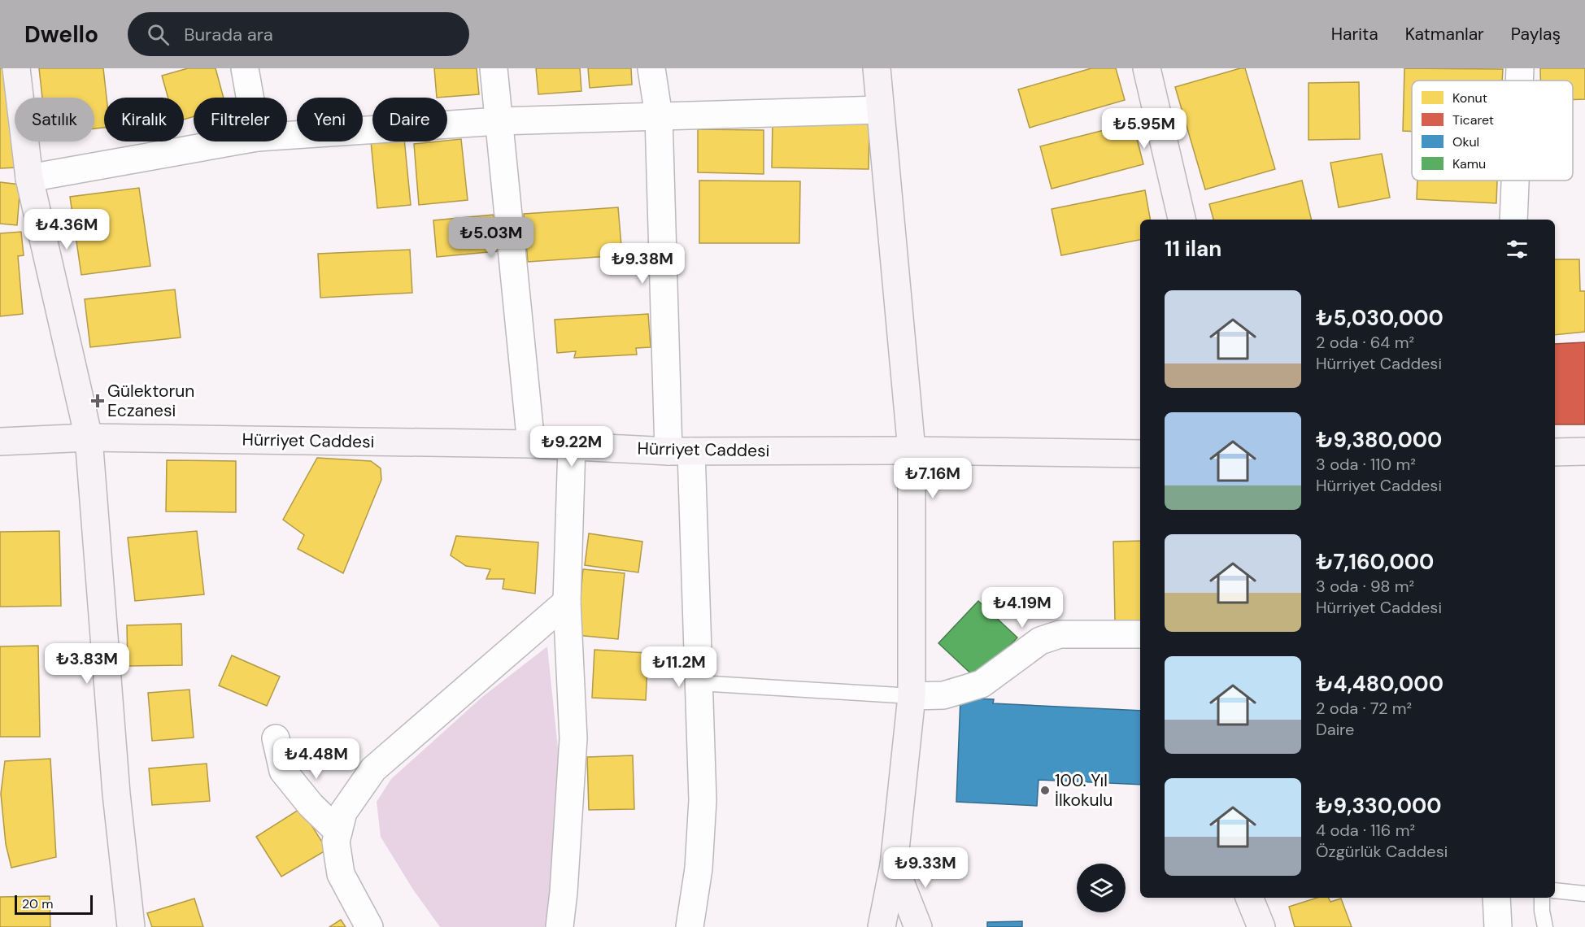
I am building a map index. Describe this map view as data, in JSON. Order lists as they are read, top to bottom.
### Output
{
  "streets": {
    "street": ["Hürriyet Caddesi"]
  },
  "places": {
    "health": ["Gülektorun Eczanesi"],
    "other": ["100. Yıl İlkokulu"]
  },
  "legend": [
    "Konut",
    "Ticaret",
    "Okul",
    "Kamu"
  ],
  "scale_bar": "20 m",
  "page": {
    "header": "Dwello",
    "search": "Burada ara",
    "nav": ["Harita", "Katmanlar", "Paylaş"],
    "chip": [
      "Satılık",
      "Kiralık",
      "Filtreler",
      "Yeni",
      "Daire"
    ],
    "price": [
      "₺5.95M",
      "₺4.36M",
      "₺5.03M",
      "₺9.38M",
      "₺9.22M",
      "₺7.16M",
      "₺4.19M",
      "₺3.83M",
      "₺11.2M",
      "₺4.48M",
      "₺9.33M"
    ],
    "heading": "11 ilan",
    "list": [
      {
        "name": "₺5,030,000",
        "note": "2 oda · 64 m² · Hürriyet Caddesi"
      },
      {
        "name": "₺9,380,000",
        "note": "3 oda · 110 m² · Hürriyet Caddesi"
      },
      {
        "name": "₺7,160,000",
        "note": "3 oda · 98 m² · Hürriyet Caddesi"
      },
      {
        "name": "₺4,480,000",
        "note": "2 oda · 72 m² · Daire"
      },
      {
        "name": "₺9,330,000",
        "note": "4 oda · 116 m² · Özgürlük Caddesi"
      }
    ],
    "scale": "20 m"
  }
}
